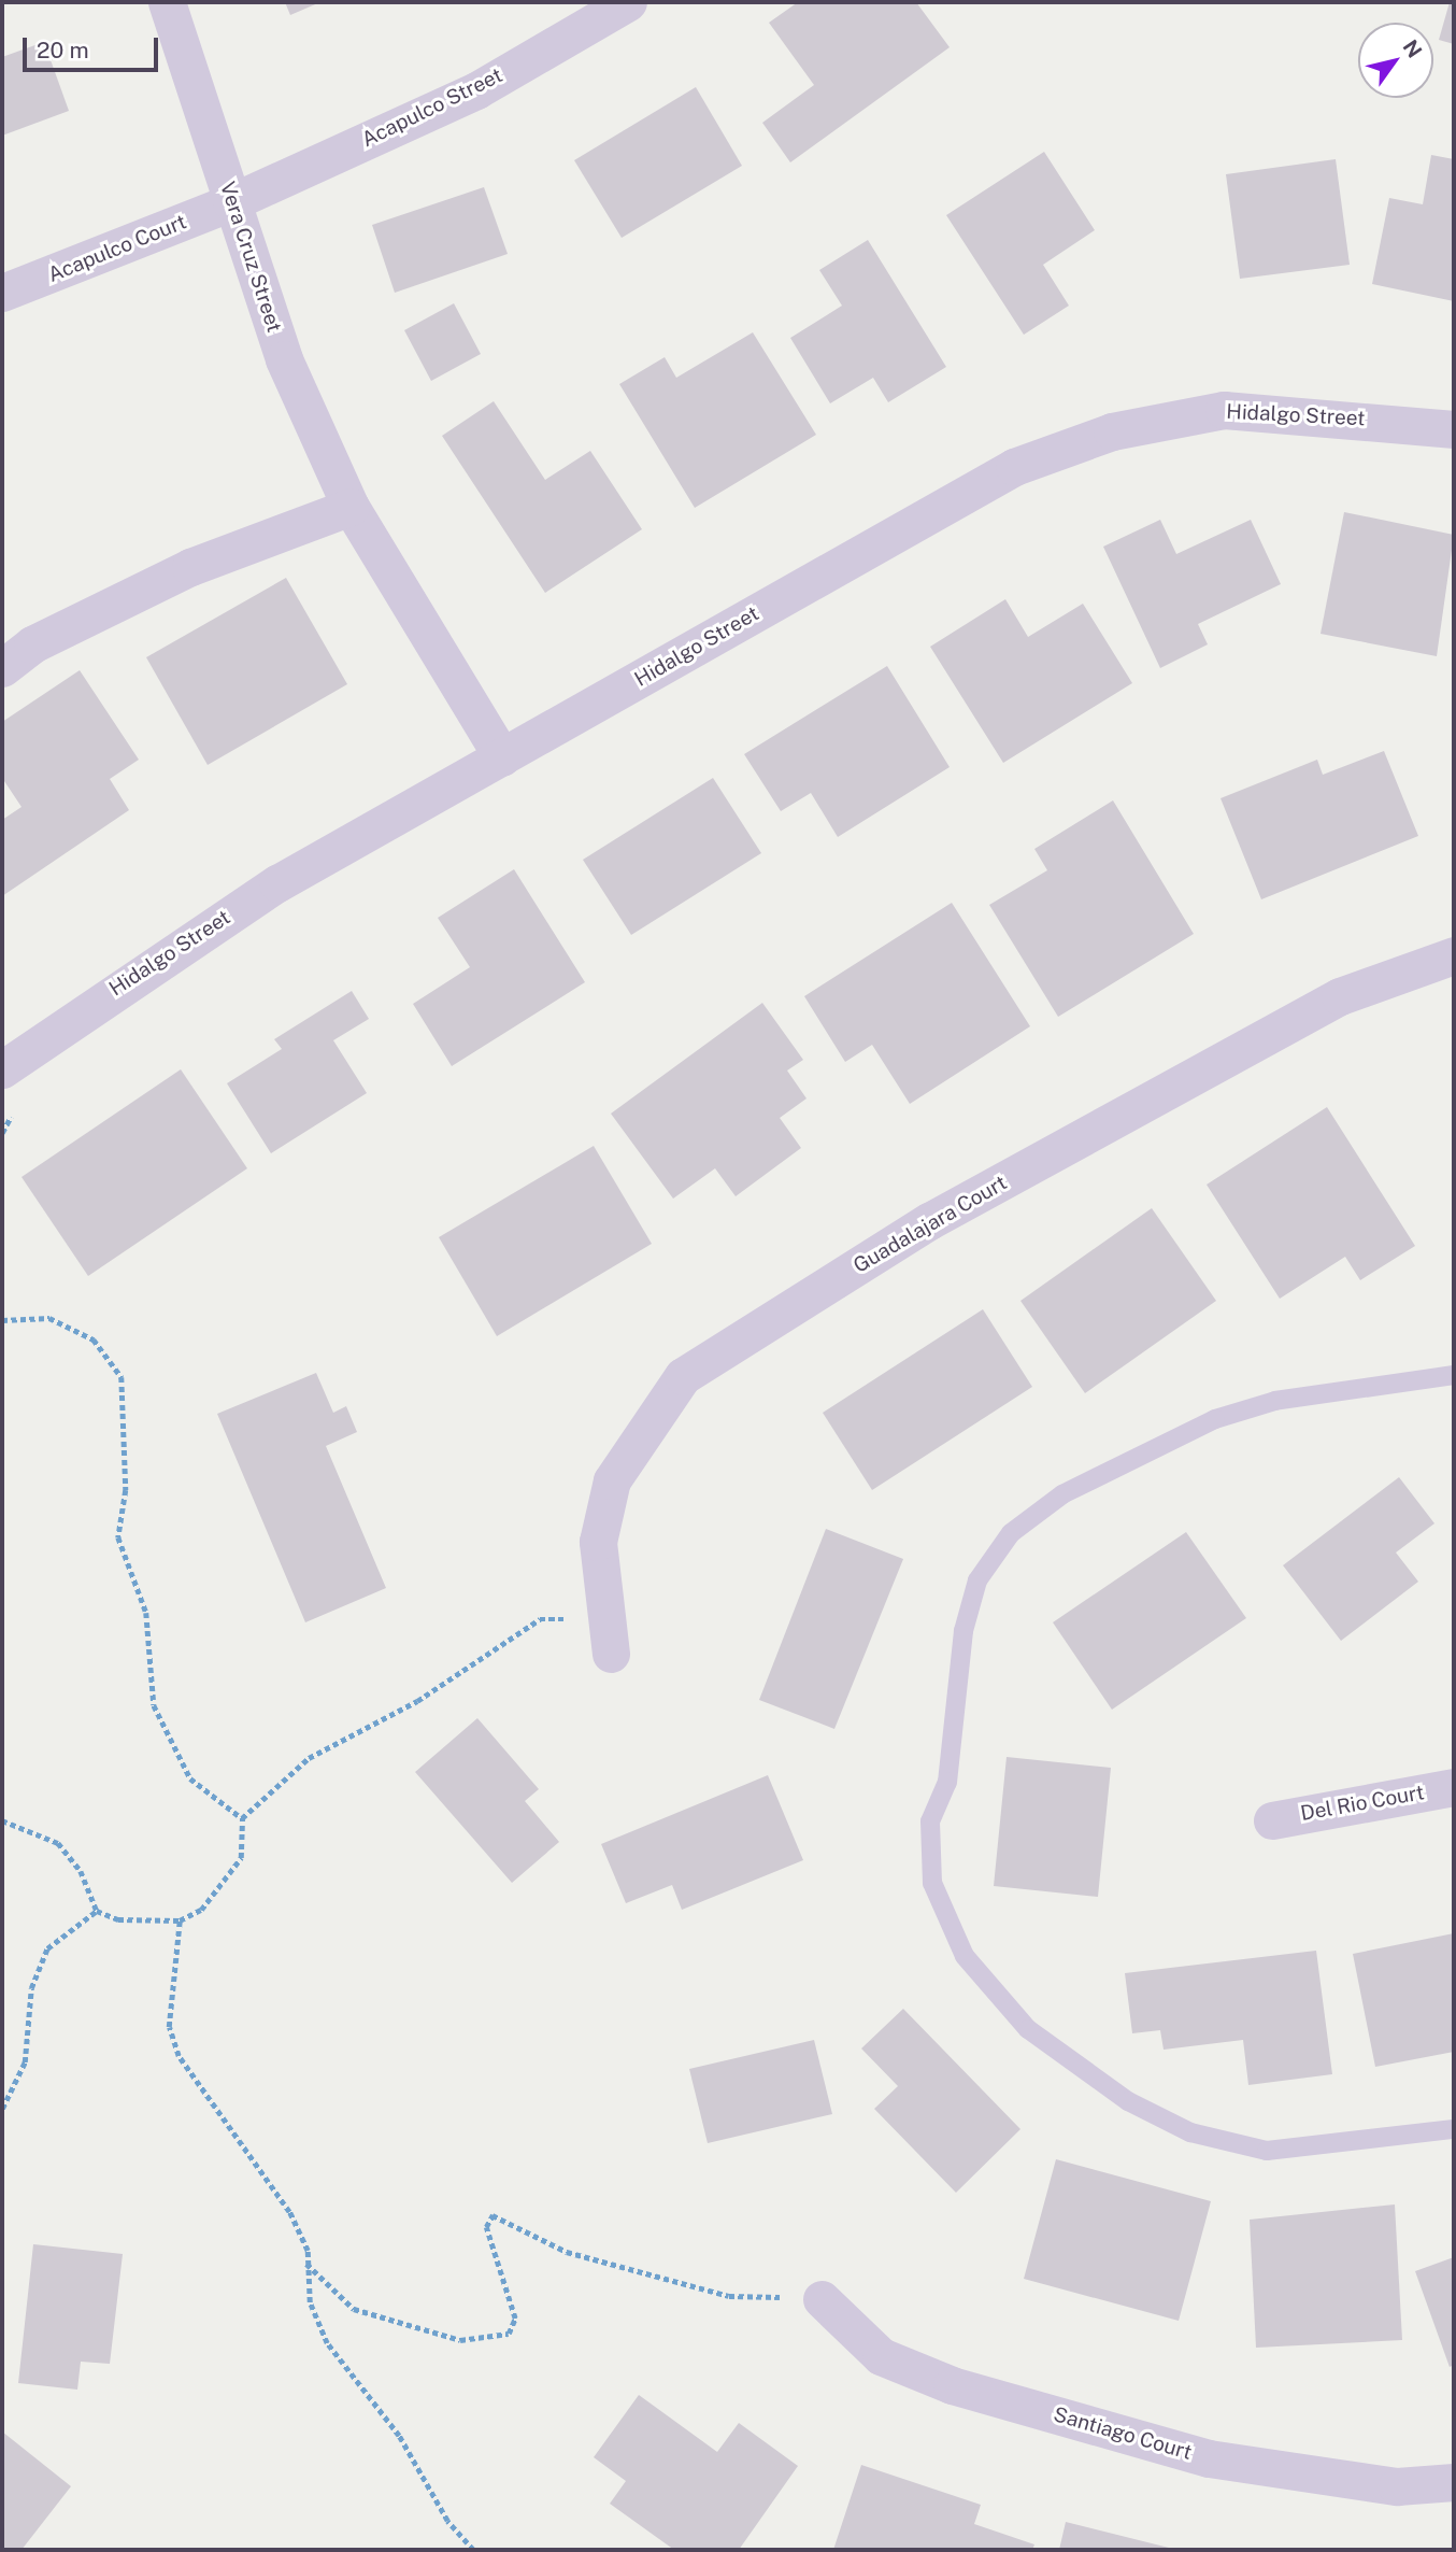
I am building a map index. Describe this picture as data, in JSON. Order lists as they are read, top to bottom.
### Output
{
  "streets": {
    "street": [
      "Acapulco Street",
      "Acapulco Court",
      "Vera Cruz Street",
      "Hidalgo Street",
      "Guadalajara Court",
      "Del Rio Court",
      "Santiago Court"
    ]
  },
  "crossings": [
    ["Acapulco Street", "Acapulco Court"],
    ["Acapulco Street", "Vera Cruz Street"],
    ["Acapulco Court", "Vera Cruz Street"],
    ["Vera Cruz Street", "Hidalgo Street"]
  ],
  "scale_bar": "20 m",
  "north": "top right"
}
